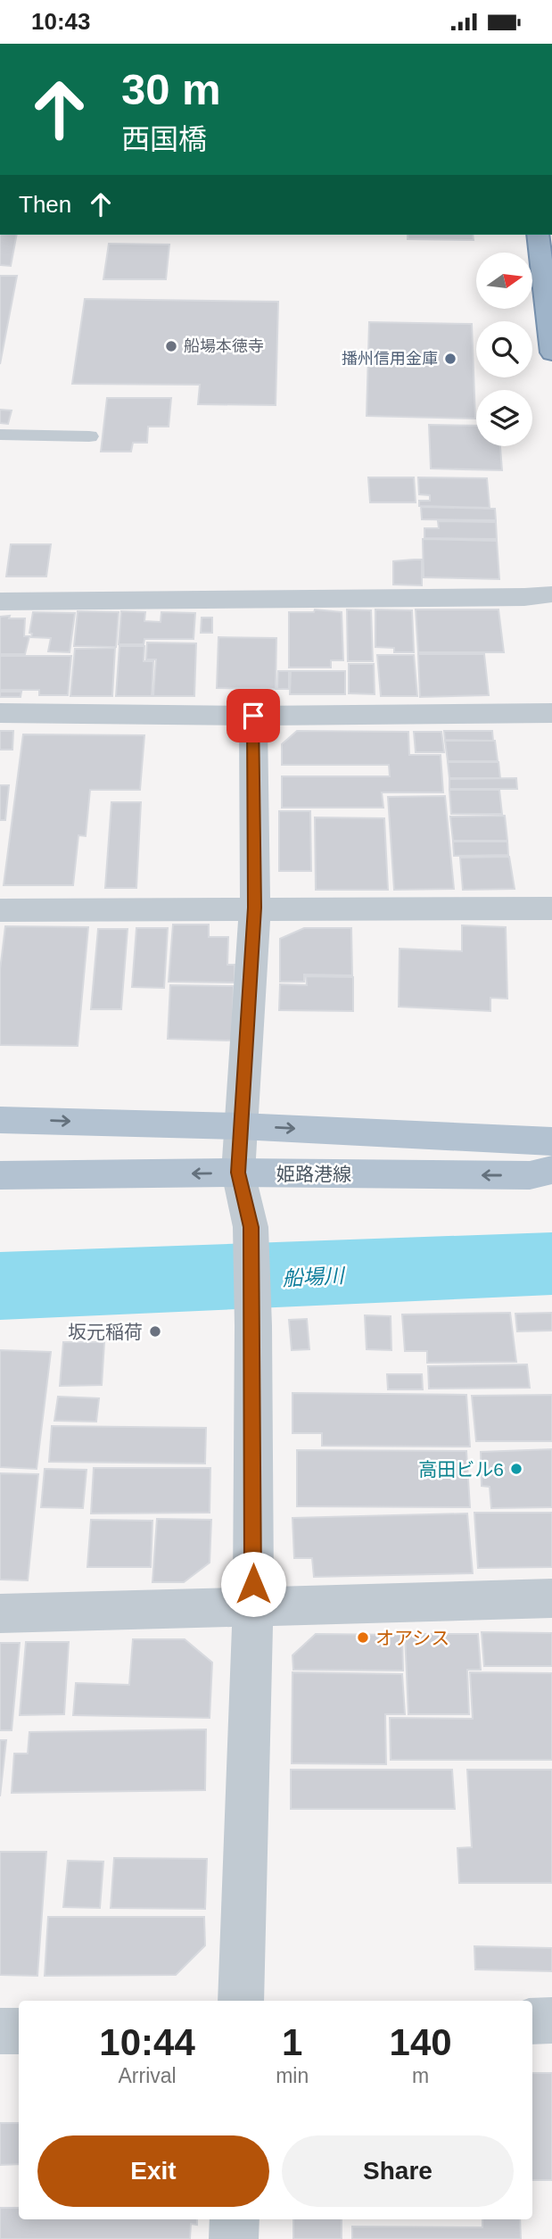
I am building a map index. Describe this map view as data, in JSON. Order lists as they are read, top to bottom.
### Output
{
  "streets": {
    "main road": ["姫路港線"]
  },
  "water": ["船場川"],
  "places": [
    "船場本徳寺",
    "播州信用金庫",
    "坂元稲荷",
    "高田ビル6",
    "オアシス"
  ],
  "north": "right",
  "page": {
    "status": "10:43",
    "turn": ["30 m", "西国橋"],
    "then": "Then",
    "eta": [
      "10:44",
      "Arrival",
      "1",
      "min",
      "140",
      "m"
    ],
    "buttons": ["Exit", "Share"]
  }
}
